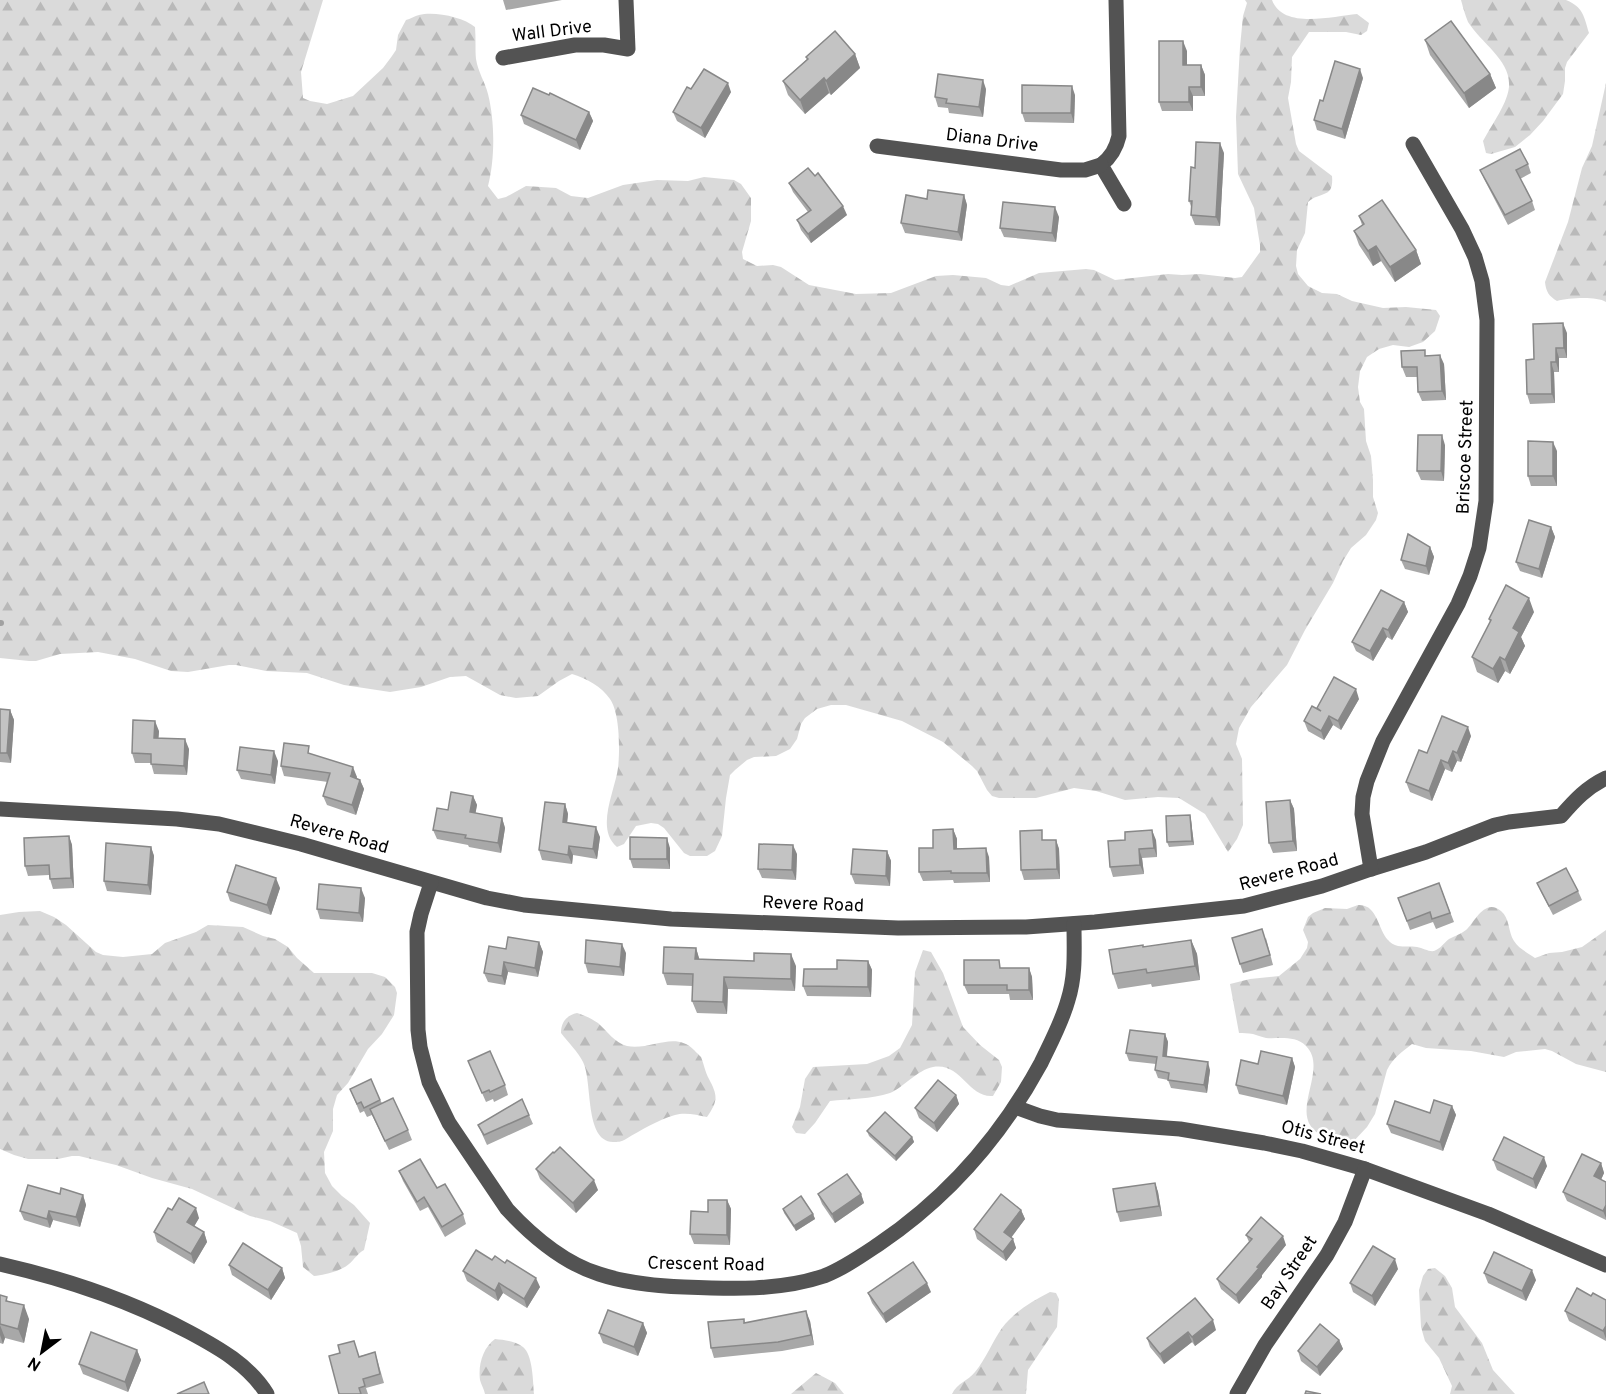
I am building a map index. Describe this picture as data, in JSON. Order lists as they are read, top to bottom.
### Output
{
  "streets": {
    "street": [
      "Wall Drive",
      "Diana Drive",
      "Briscoe Street",
      "Revere Road",
      "Otis Street",
      "Crescent Road",
      "Bay Street"
    ]
  },
  "crossings": [
    ["Briscoe Street", "Revere Road"],
    ["Revere Road", "Crescent Road"],
    ["Otis Street", "Crescent Road"],
    ["Otis Street", "Bay Street"]
  ],
  "north": "bottom left"
}
